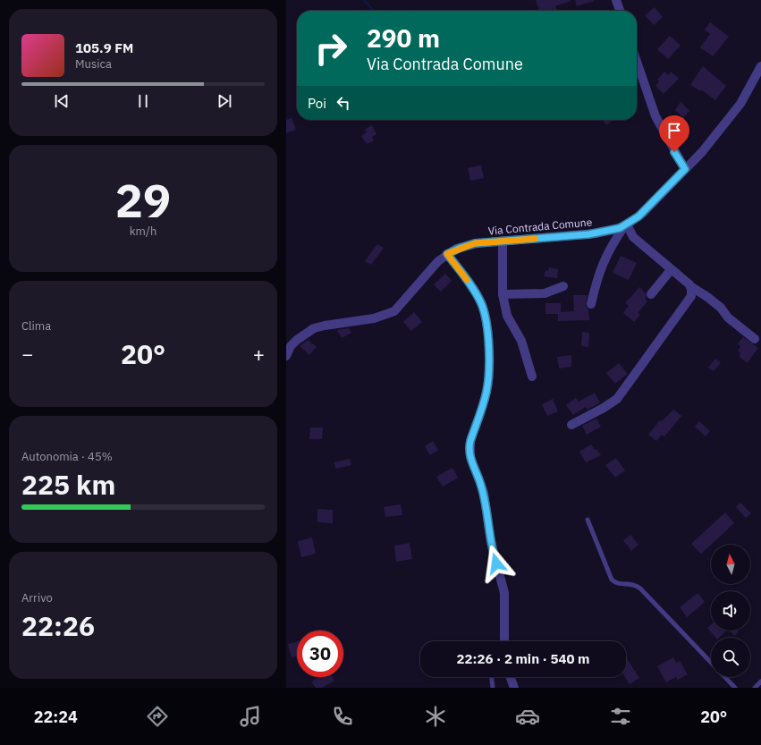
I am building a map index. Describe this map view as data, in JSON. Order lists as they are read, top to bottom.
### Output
{
  "streets": {
    "street": ["Via Contrada Comune"]
  },
  "north": "top",
  "page": {
    "turn": ["290 m", "Via Contrada Comune"],
    "song": ["105.9 FM", "Musica"],
    "then": "Poi",
    "tile": [
      ["29", "km/h"],
      "Clima",
      ["Autonomia · 45%", "225 km"],
      ["Arrivo", "22:26"]
    ],
    "heat": ["−", "20°", "+"],
    "limit": "30",
    "trip": "22:26 · 2 min · 540 m",
    "tabs": ["22:24", "20°"]
  }
}
